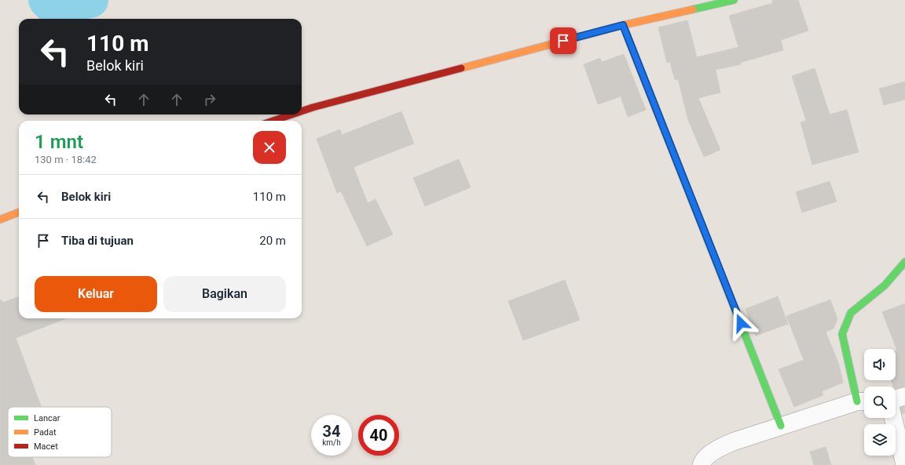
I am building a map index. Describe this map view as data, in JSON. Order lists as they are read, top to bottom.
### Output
{
  "legend": ["Lancar", "Padat", "Macet"],
  "page": {
    "turn": ["110 m", "Belok kiri"],
    "heading": ["1 mnt", "130 m · 18:42"],
    "list": [
      {
        "name": "Belok kiri",
        "value": "110 m"
      },
      {
        "name": "Tiba di tujuan",
        "value": "20 m"
      }
    ],
    "buttons": ["Keluar", "Bagikan"],
    "speed": "34 km/h",
    "limit": "40"
  }
}
